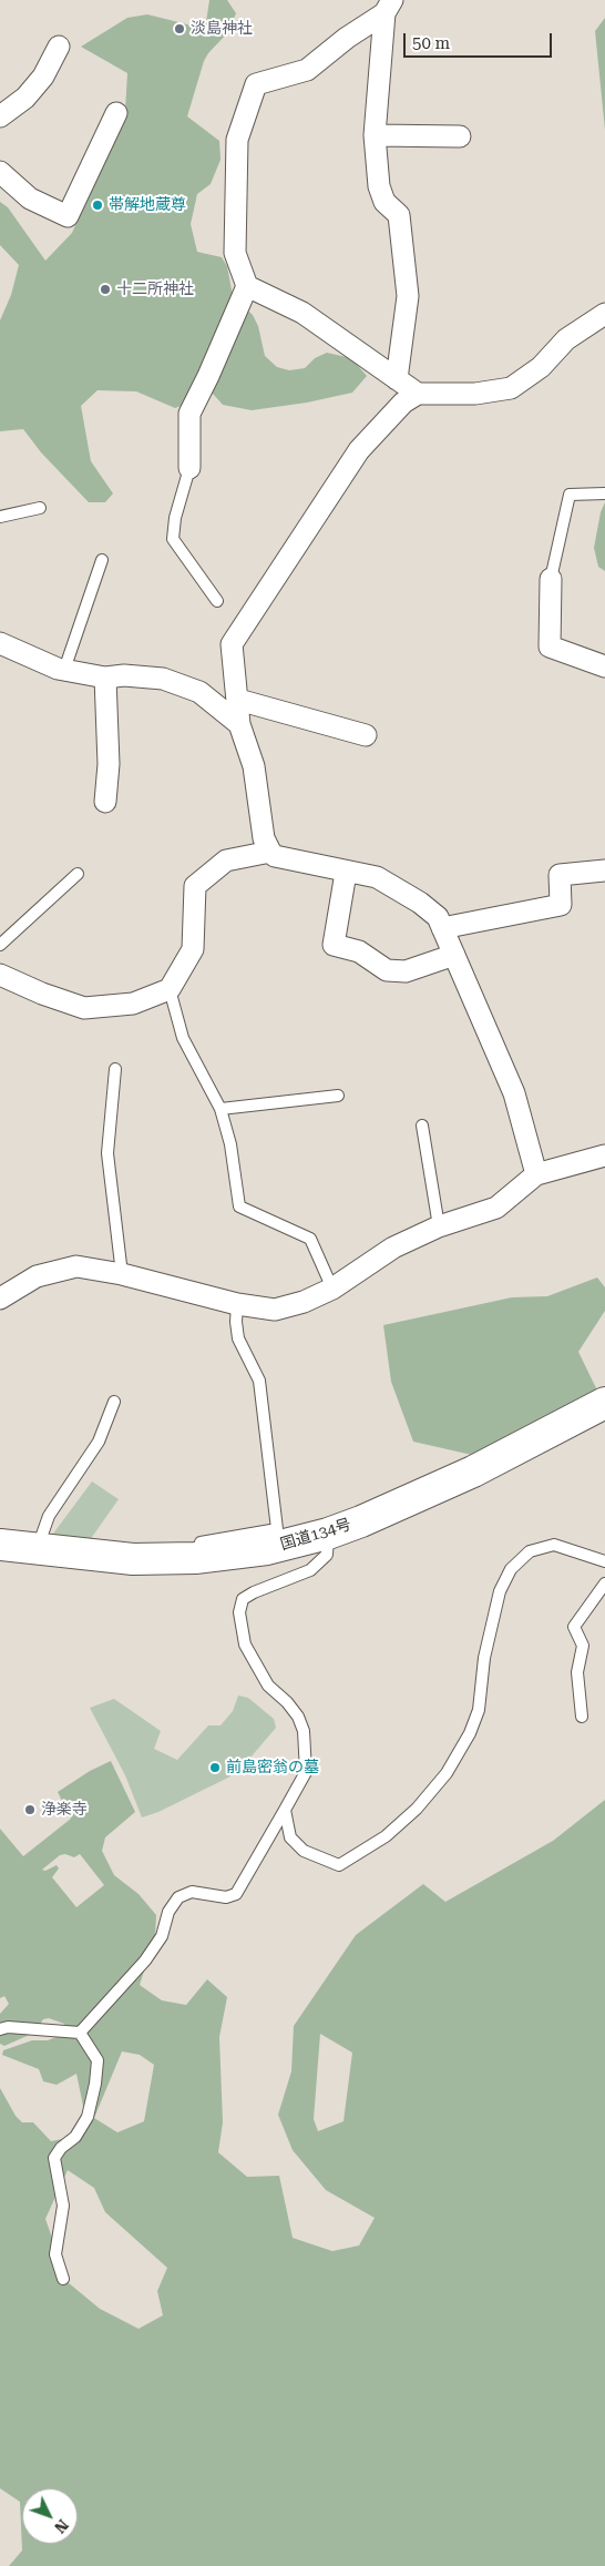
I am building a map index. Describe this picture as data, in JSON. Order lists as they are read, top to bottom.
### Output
{
  "streets": {
    "highway": ["国道134号"]
  },
  "places": [
    "淡島神社",
    "帯解地蔵尊",
    "十二所神社",
    "前島密翁の墓",
    "浄楽寺"
  ],
  "scale_bar": "50 m",
  "north": "bottom right"
}
